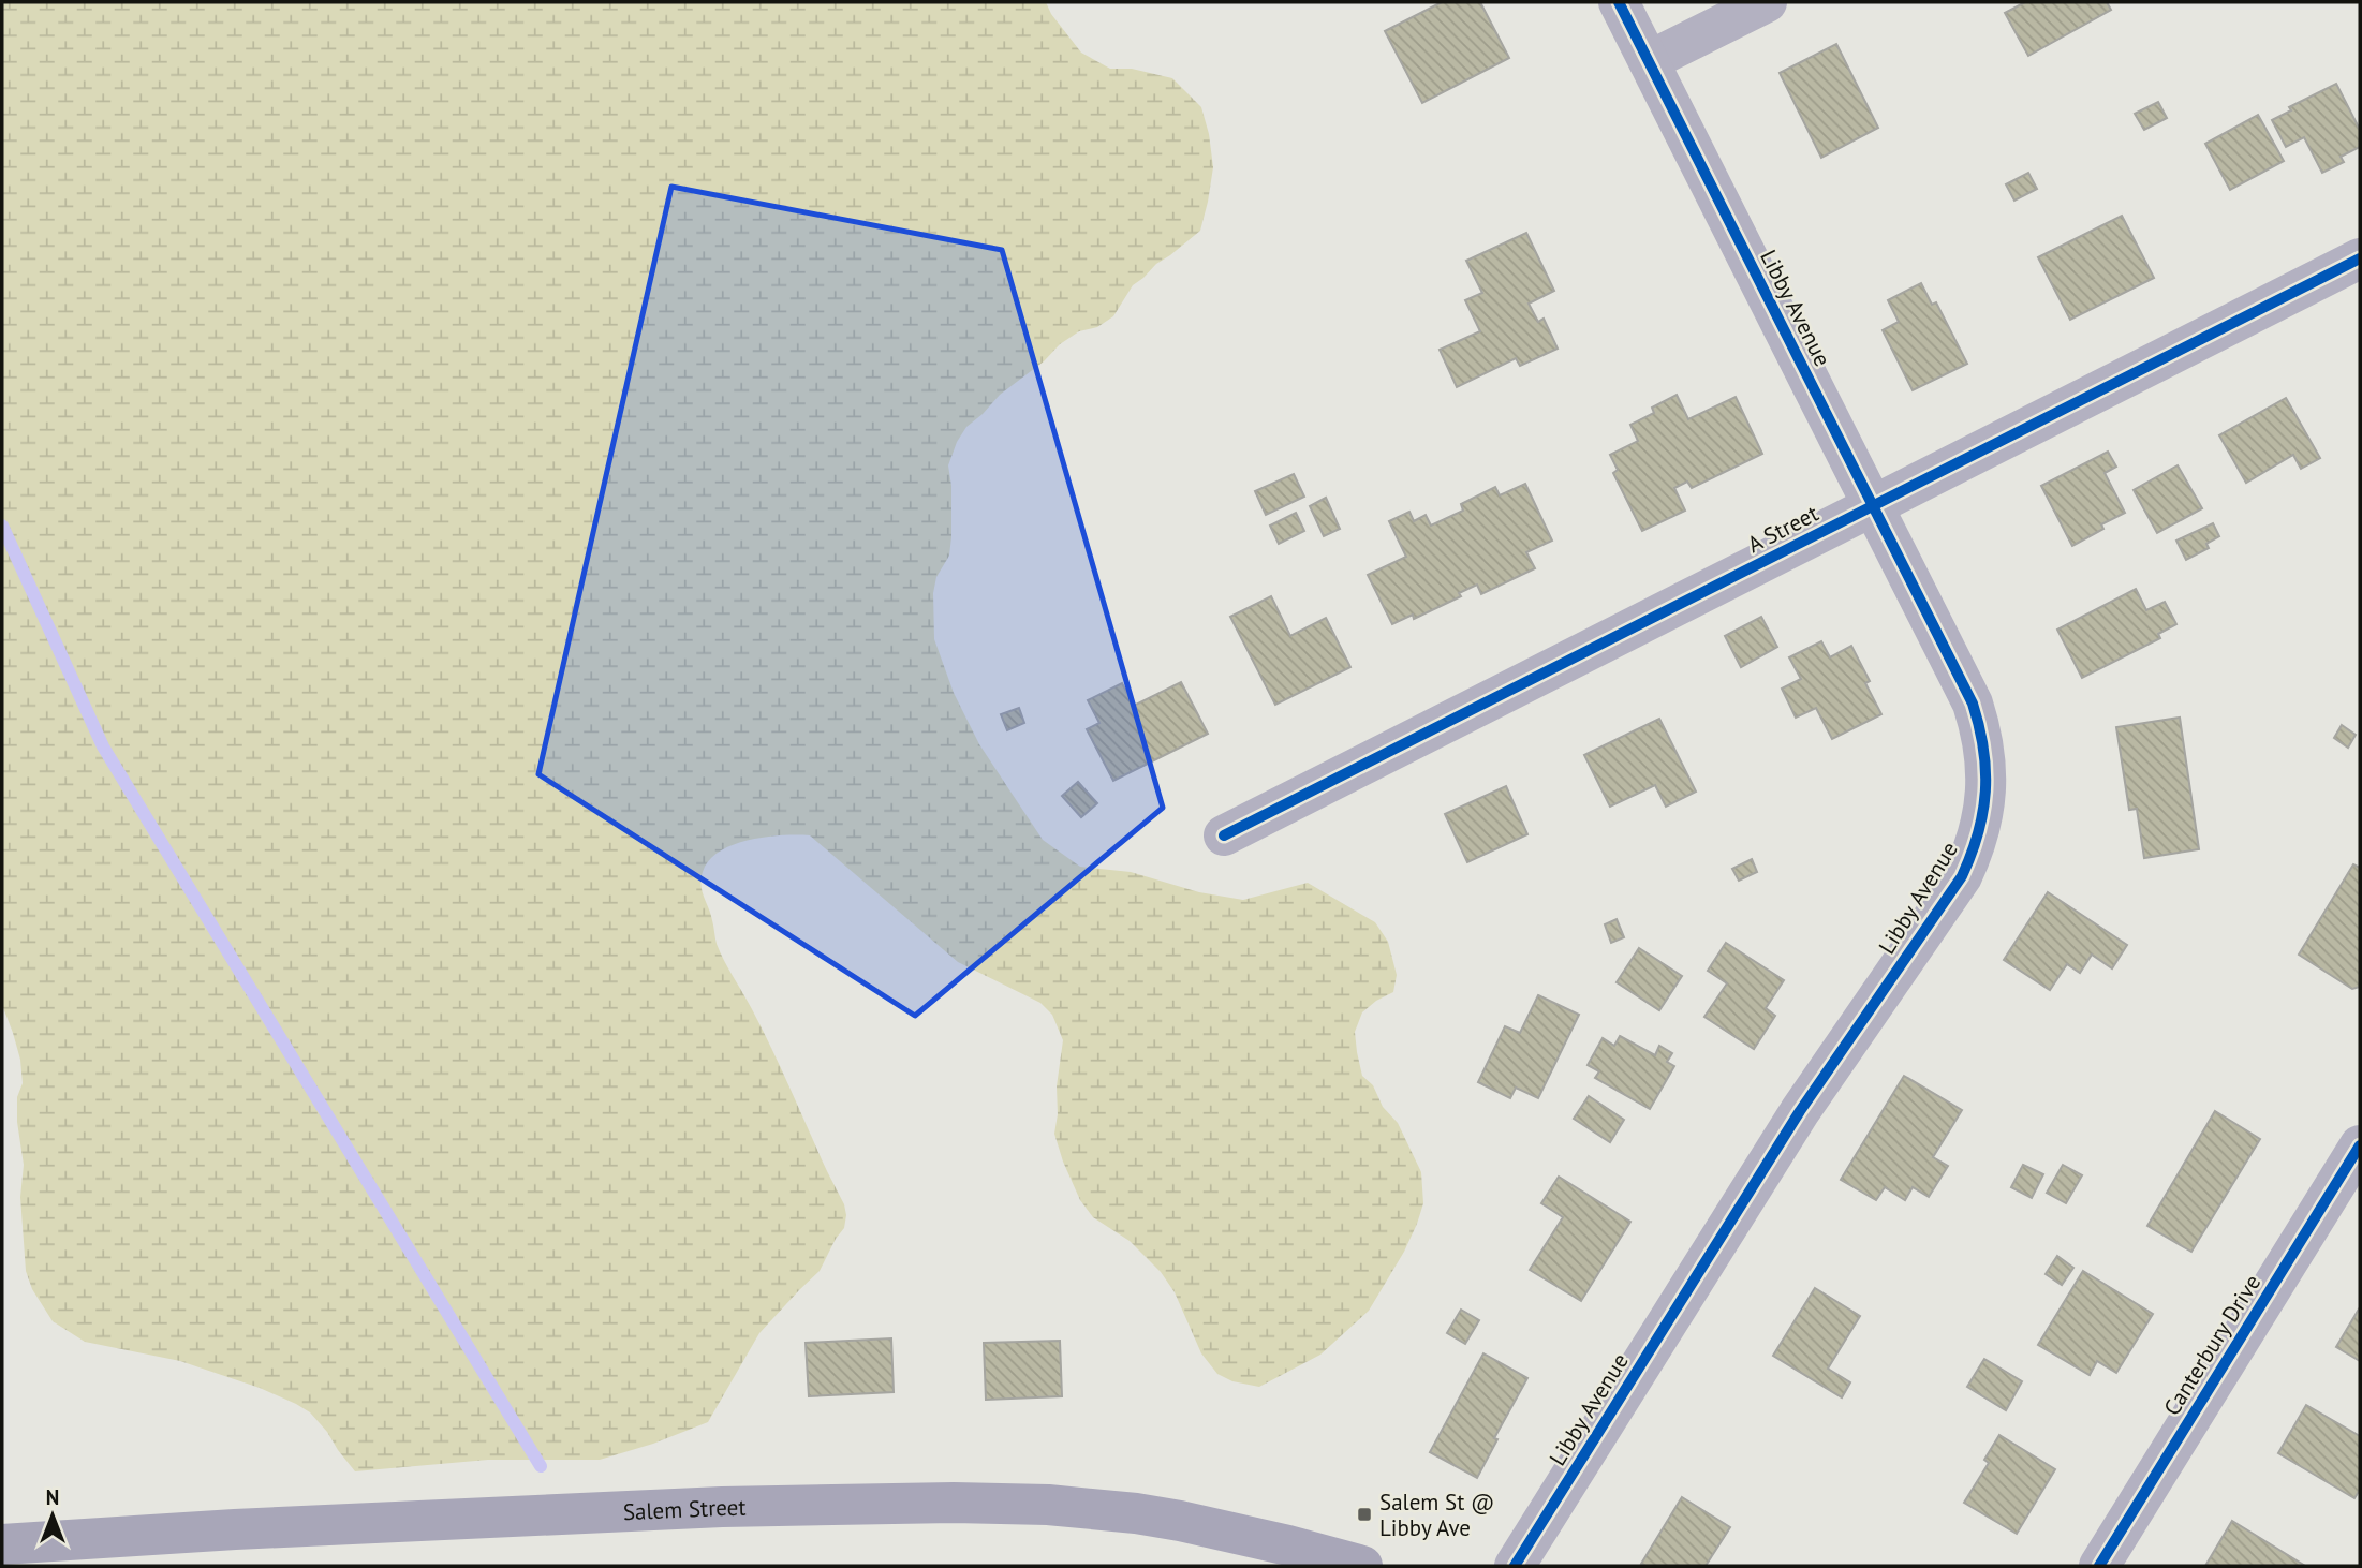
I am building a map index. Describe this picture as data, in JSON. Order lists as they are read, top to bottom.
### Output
{
  "streets": {
    "main road": ["Salem Street"],
    "street": ["Libby Avenue", "A Street", "Canterbury Drive"]
  },
  "crossings": [
    ["Libby Avenue", "A Street"]
  ],
  "places": {
    "transit": ["Salem St @ Libby Ave"]
  },
  "north": "top"
}
